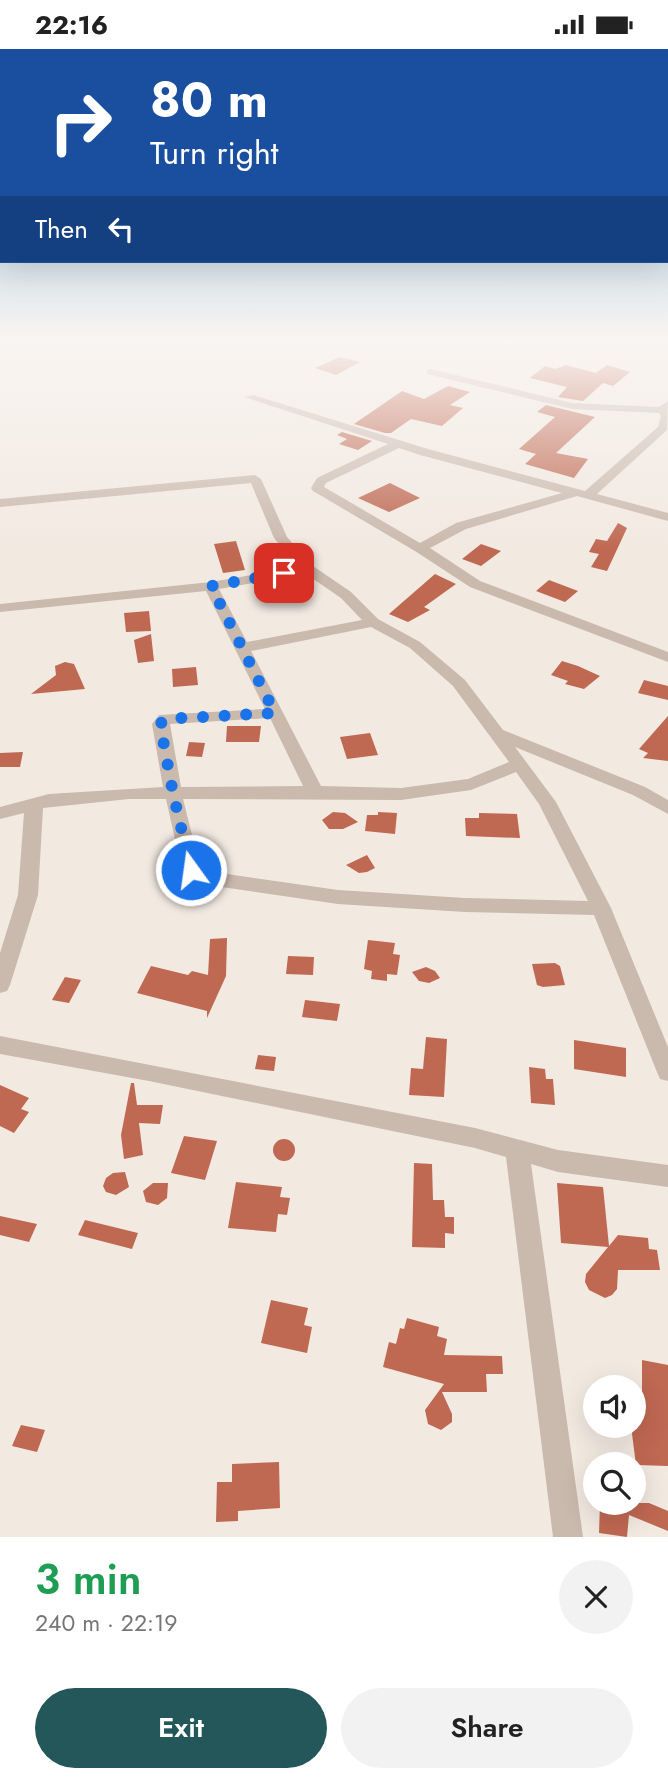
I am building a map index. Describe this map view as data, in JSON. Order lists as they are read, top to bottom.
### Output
{
  "page": {
    "status": "22:16",
    "turn": ["80 m", "Turn right"],
    "then": "Then",
    "heading": ["3 min", "240 m · 22:19"],
    "buttons": ["Exit", "Share"]
  }
}
